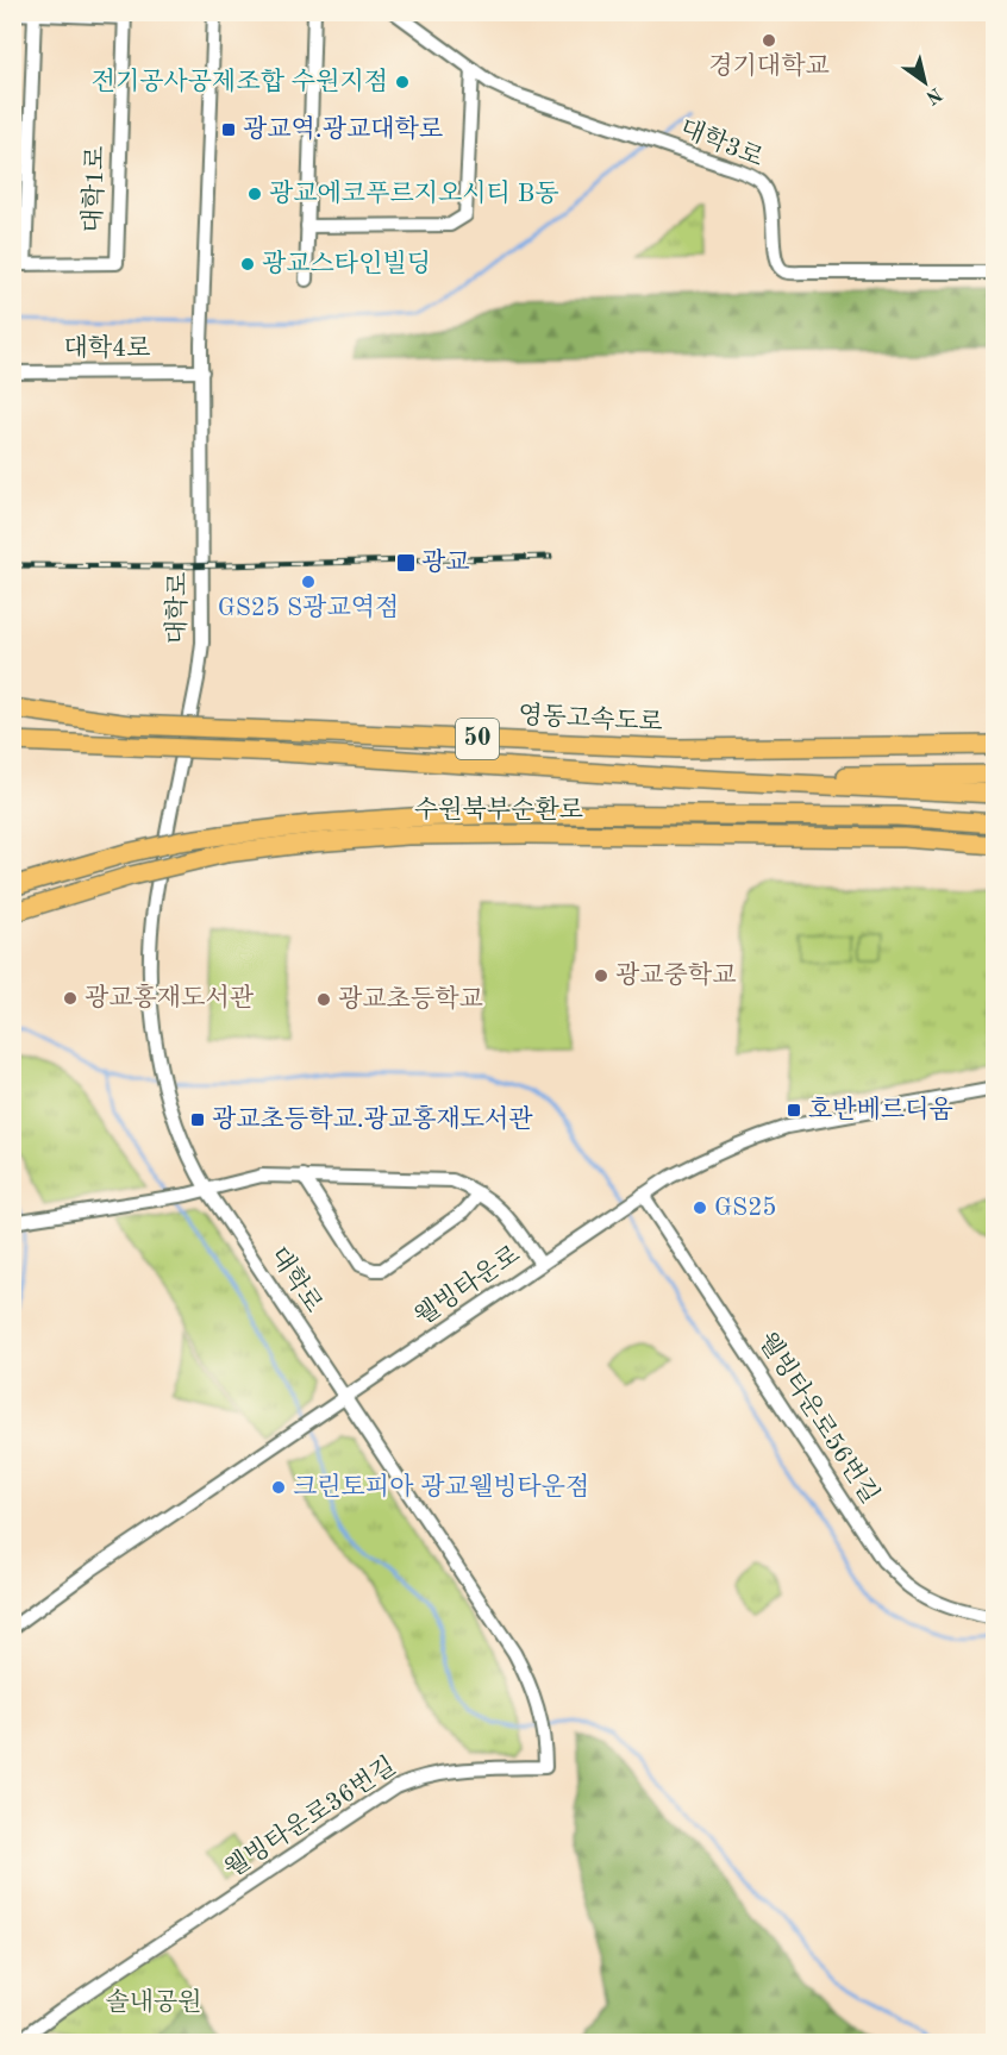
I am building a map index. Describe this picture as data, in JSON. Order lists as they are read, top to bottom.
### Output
{
  "streets": {
    "highway": ["영동고속도로", "50", "수원북부순환로"],
    "street": [
      "대학3로",
      "대학1로",
      "대학4로",
      "대학로",
      "웰빙타운로",
      "웰빙타운로56번길",
      "웰빙타운로36번길"
    ]
  },
  "crossings": [
    ["대학4로", "대학로"],
    ["대학로", "웰빙타운로"],
    ["대학로", "웰빙타운로36번길"],
    ["웰빙타운로", "웰빙타운로56번길"],
    ["웰빙타운로", "웰빙타운로36번길"]
  ],
  "parks": ["솔내공원"],
  "places": {
    "other": [
      "경기대학교",
      "전기공사공제조합 수원지점",
      "광교에코푸르지오시티 B동",
      "광교스타인빌딩",
      "GS25 S광교역점",
      "광교중학교",
      "광교홍재도서관",
      "광교초등학교",
      "GS25",
      "크린토피아 광교웰빙타운점"
    ],
    "transit": [
      "광교역.광교대학로",
      "광교",
      "호반베르디움",
      "광교초등학교.광교홍재도서관"
    ]
  },
  "north": "bottom right"
}
